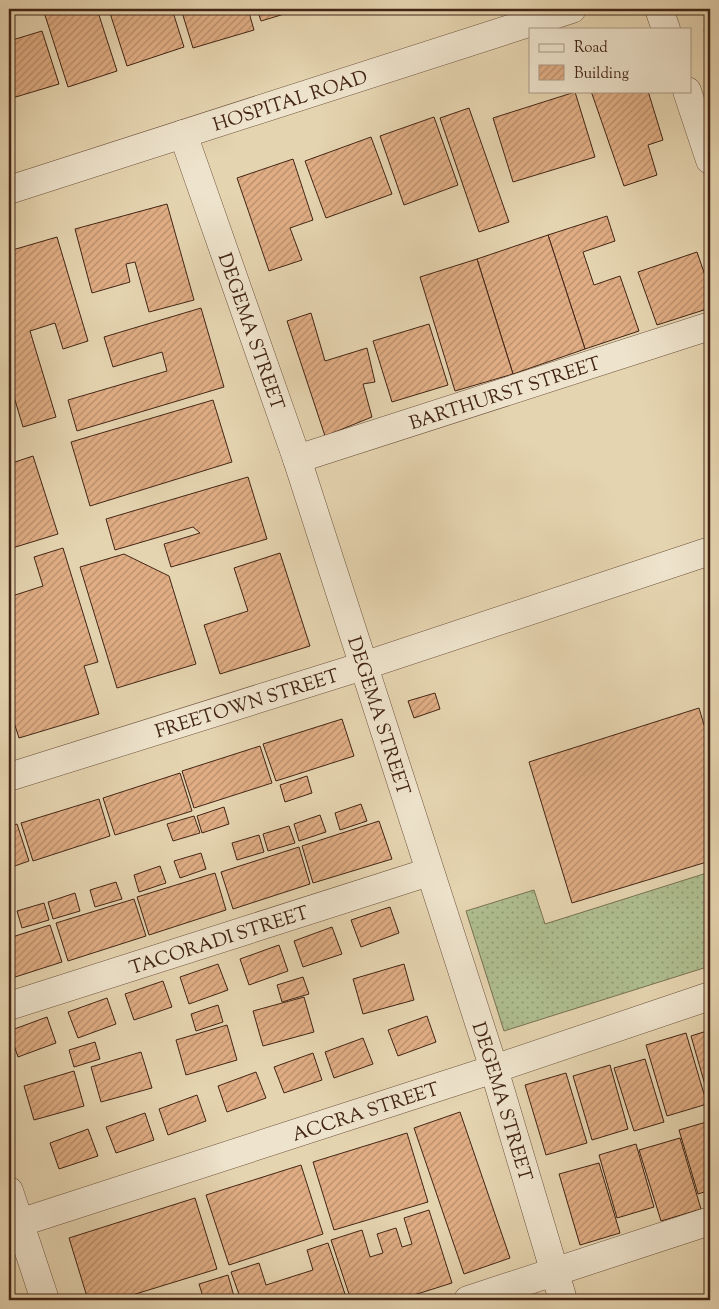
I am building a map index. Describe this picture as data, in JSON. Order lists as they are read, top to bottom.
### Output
{
  "streets": {
    "street": [
      "HOSPITAL ROAD",
      "DEGEMA STREET",
      "BARTHURST STREET",
      "FREETOWN STREET",
      "TACORADI STREET",
      "ACCRA STREET"
    ]
  },
  "crossings": [
    ["HOSPITAL ROAD", "DEGEMA STREET"],
    ["DEGEMA STREET", "BARTHURST STREET"],
    ["DEGEMA STREET", "FREETOWN STREET"],
    ["DEGEMA STREET", "TACORADI STREET"],
    ["DEGEMA STREET", "ACCRA STREET"]
  ],
  "legend": ["Road", "Building"]
}
